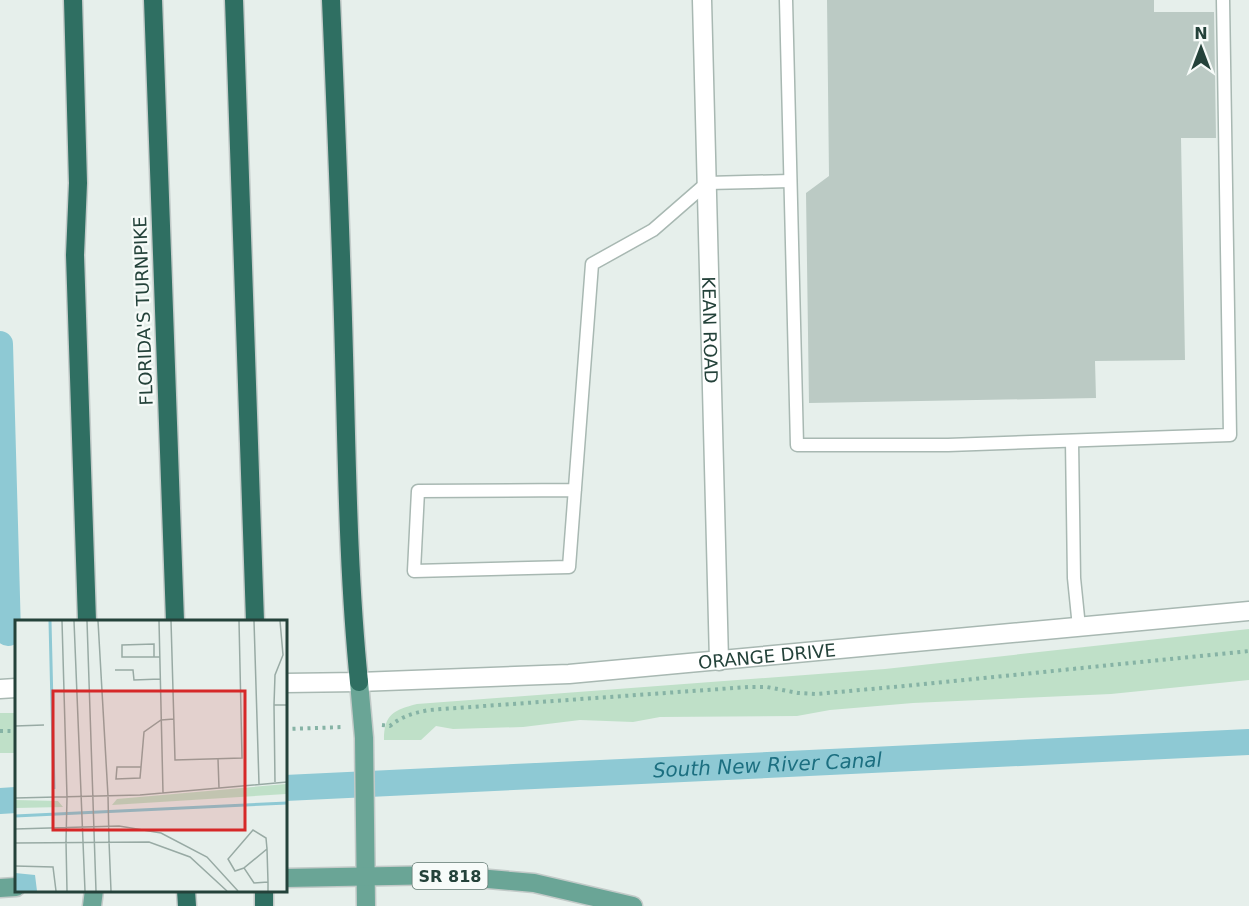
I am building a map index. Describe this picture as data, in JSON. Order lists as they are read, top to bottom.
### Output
{
  "streets": {
    "highway": ["FLORIDA'S TURNPIKE"],
    "main road": ["SR 818"],
    "street": ["KEAN ROAD", "ORANGE DRIVE"]
  },
  "crossings": [
    ["KEAN ROAD", "ORANGE DRIVE"]
  ],
  "water": ["South New River Canal"],
  "north": "top"
}
